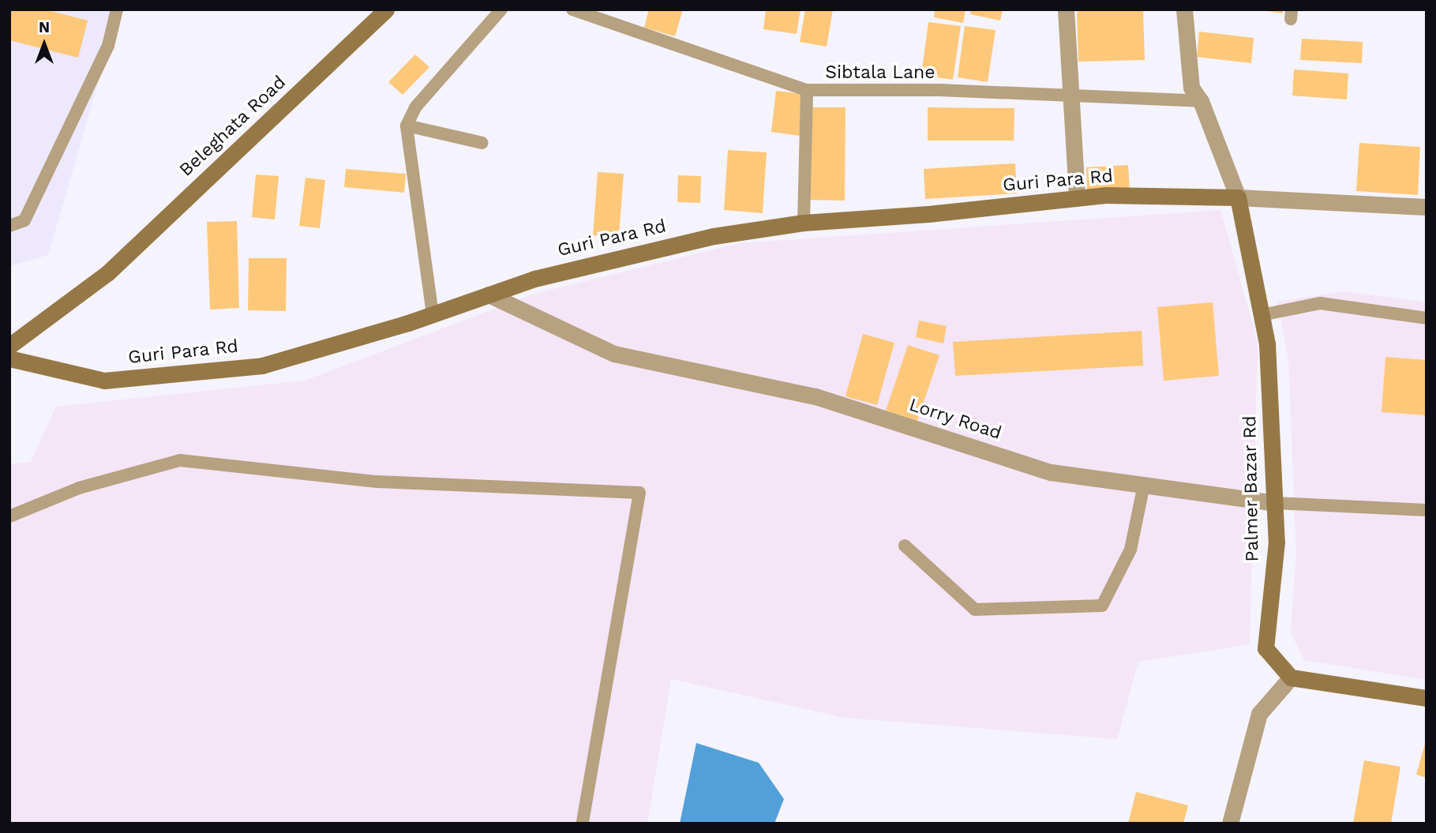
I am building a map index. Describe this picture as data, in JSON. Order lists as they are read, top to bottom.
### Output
{
  "streets": {
    "main road": ["Beleghata Road", "Guri Para Rd", "Palmer Bazar Rd"],
    "street": ["Lorry Road"],
    "lane": ["Sibtala Lane"]
  },
  "crossings": [
    ["Guri Para Rd", "Lorry Road"],
    ["Guri Para Rd", "Palmer Bazar Rd"],
    ["Lorry Road", "Palmer Bazar Rd"]
  ],
  "north": "top"
}
